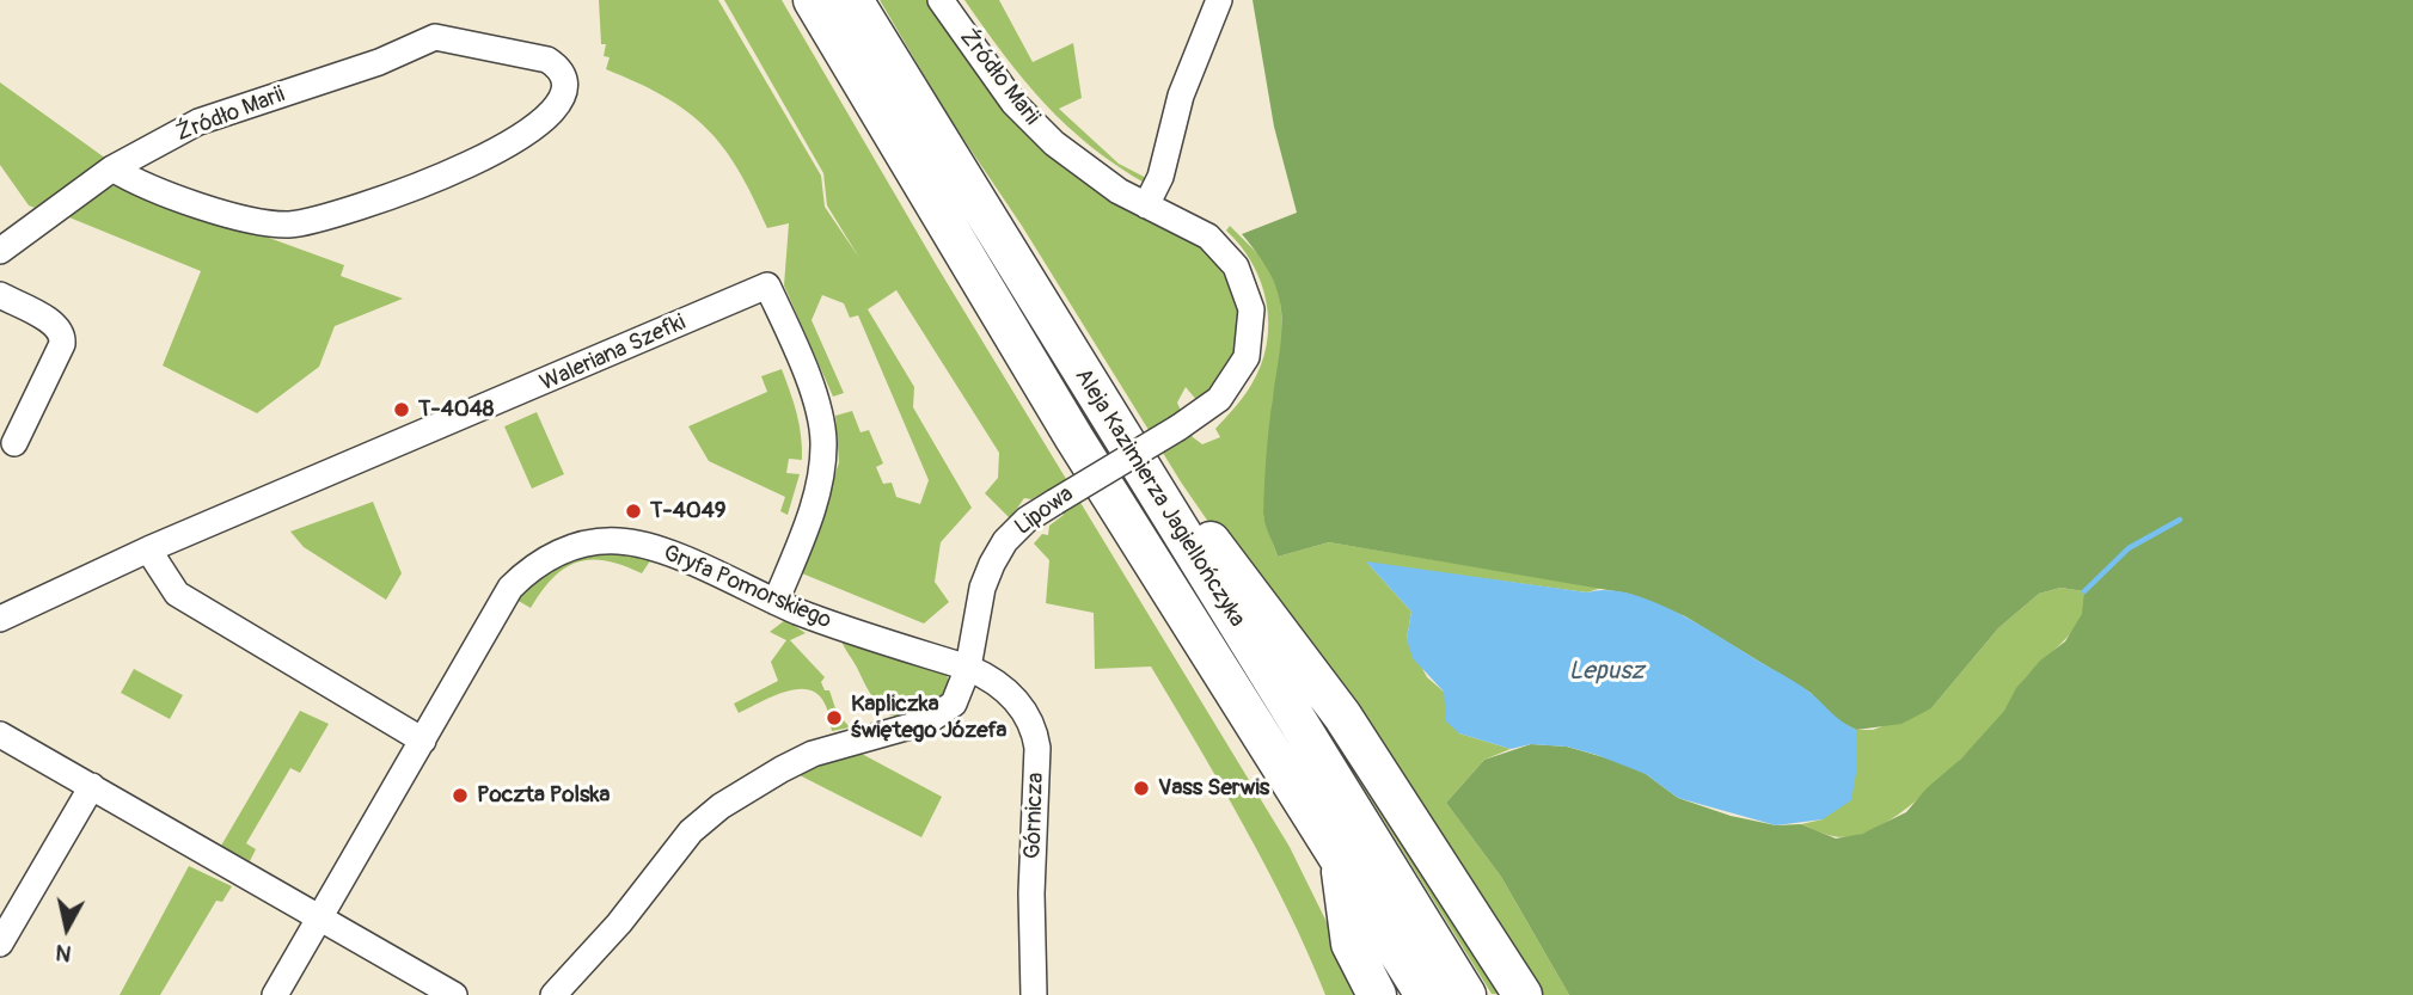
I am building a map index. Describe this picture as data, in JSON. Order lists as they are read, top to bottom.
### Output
{
  "streets": {
    "highway": ["Aleja Kazimierza Jagiellończyka"],
    "street": [
      "Źródło Marii",
      "Waleriana Szefki",
      "Lipowa",
      "Gryfa Pomorskiego",
      "Górnicza"
    ]
  },
  "crossings": [
    ["Źródło Marii", "Lipowa"],
    ["Waleriana Szefki", "Gryfa Pomorskiego"],
    ["Lipowa", "Gryfa Pomorskiego"],
    ["Lipowa", "Górnicza"],
    ["Gryfa Pomorskiego", "Górnicza"]
  ],
  "water": ["Lepusz"],
  "places": [
    "T-4048",
    "T-4049",
    "Kapliczka świętego Józefa",
    "Vass Serwis",
    "Poczta Polska"
  ],
  "north": "bottom"
}
